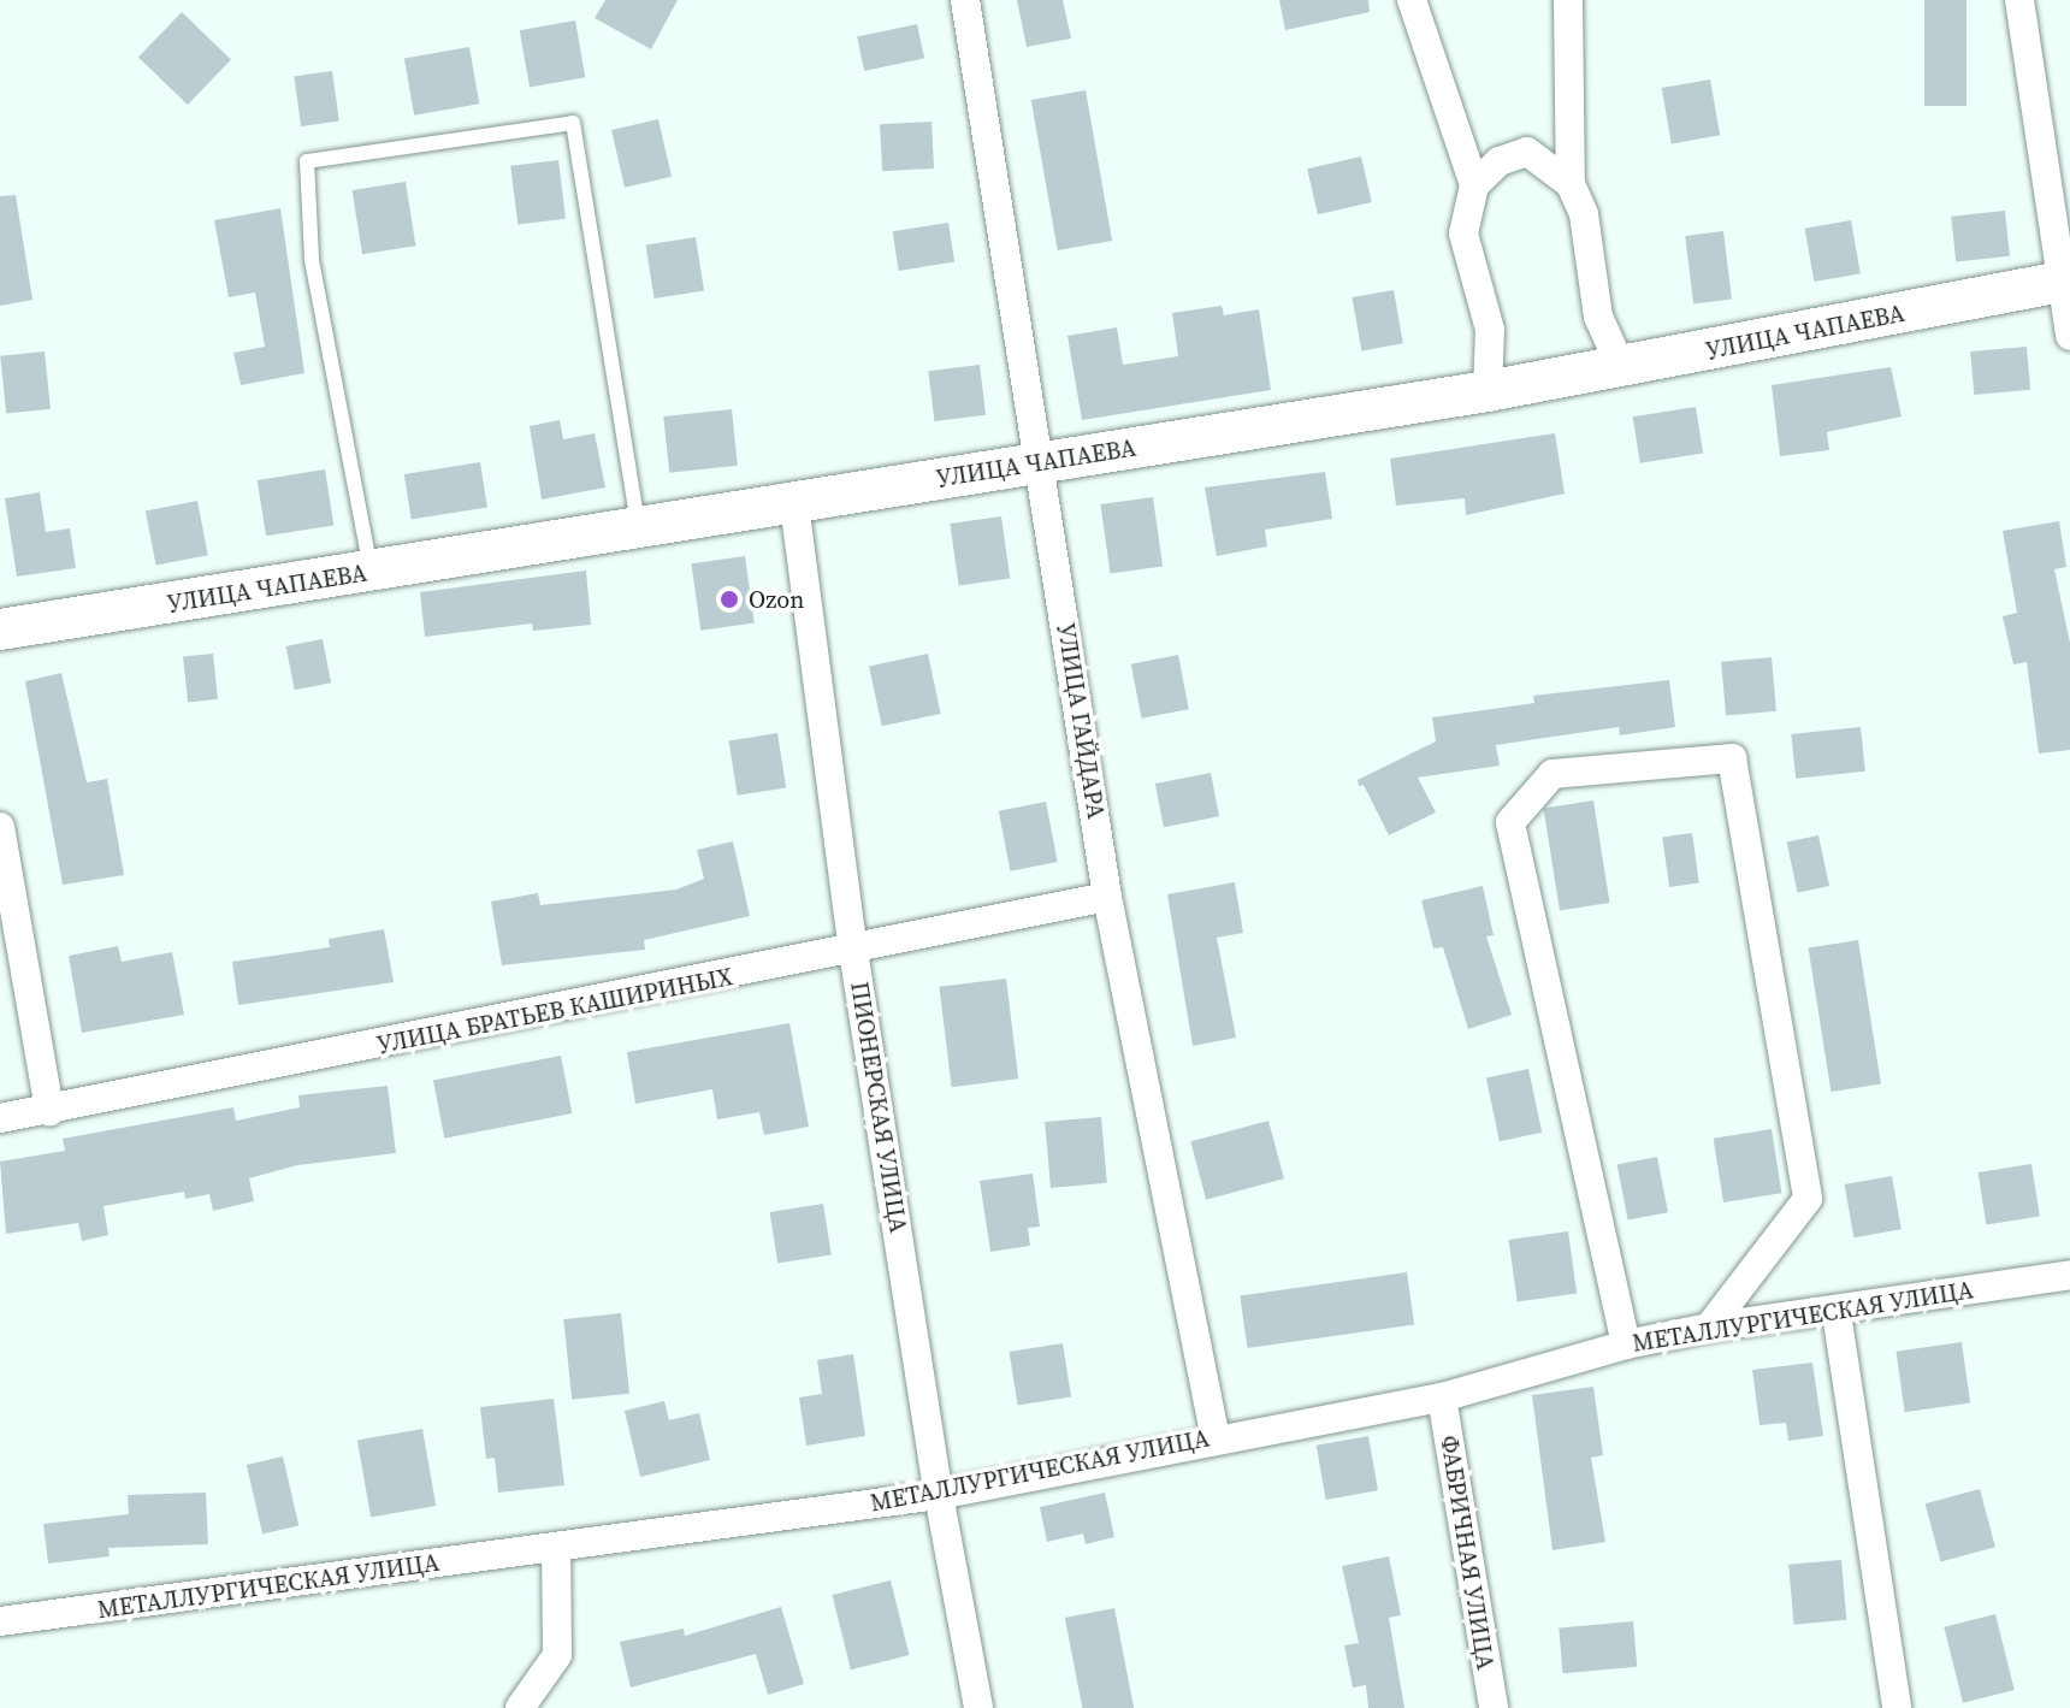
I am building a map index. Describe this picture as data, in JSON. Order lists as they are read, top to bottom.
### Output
{
  "streets": {
    "street": [
      "УЛИЦА ЧАПАЕВА",
      "УЛИЦА ГАЙДАРА",
      "УЛИЦА БРАТЬЕВ КАШИРИНЫХ",
      "ПИОНЕРСКАЯ УЛИЦА",
      "МЕТАЛЛУРГИЧЕСКАЯ УЛИЦА",
      "ФАБРИЧНАЯ УЛИЦА"
    ]
  },
  "crossings": [
    ["УЛИЦА ЧАПАЕВА", "УЛИЦА ГАЙДАРА"],
    ["УЛИЦА ЧАПАЕВА", "ПИОНЕРСКАЯ УЛИЦА"],
    ["УЛИЦА ГАЙДАРА", "УЛИЦА БРАТЬЕВ КАШИРИНЫХ"],
    ["УЛИЦА ГАЙДАРА", "МЕТАЛЛУРГИЧЕСКАЯ УЛИЦА"],
    ["УЛИЦА БРАТЬЕВ КАШИРИНЫХ", "ПИОНЕРСКАЯ УЛИЦА"],
    ["ПИОНЕРСКАЯ УЛИЦА", "МЕТАЛЛУРГИЧЕСКАЯ УЛИЦА"],
    ["МЕТАЛЛУРГИЧЕСКАЯ УЛИЦА", "ФАБРИЧНАЯ УЛИЦА"]
  ],
  "places": ["Ozon"]
}
